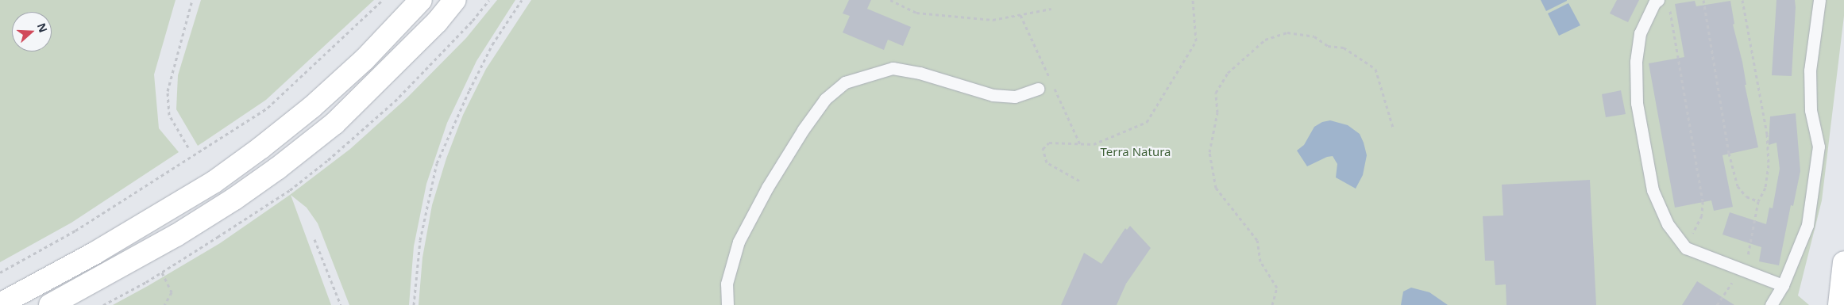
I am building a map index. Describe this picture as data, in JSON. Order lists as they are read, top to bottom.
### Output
{
  "parks": ["Terra Natura"],
  "north": "right"
}
